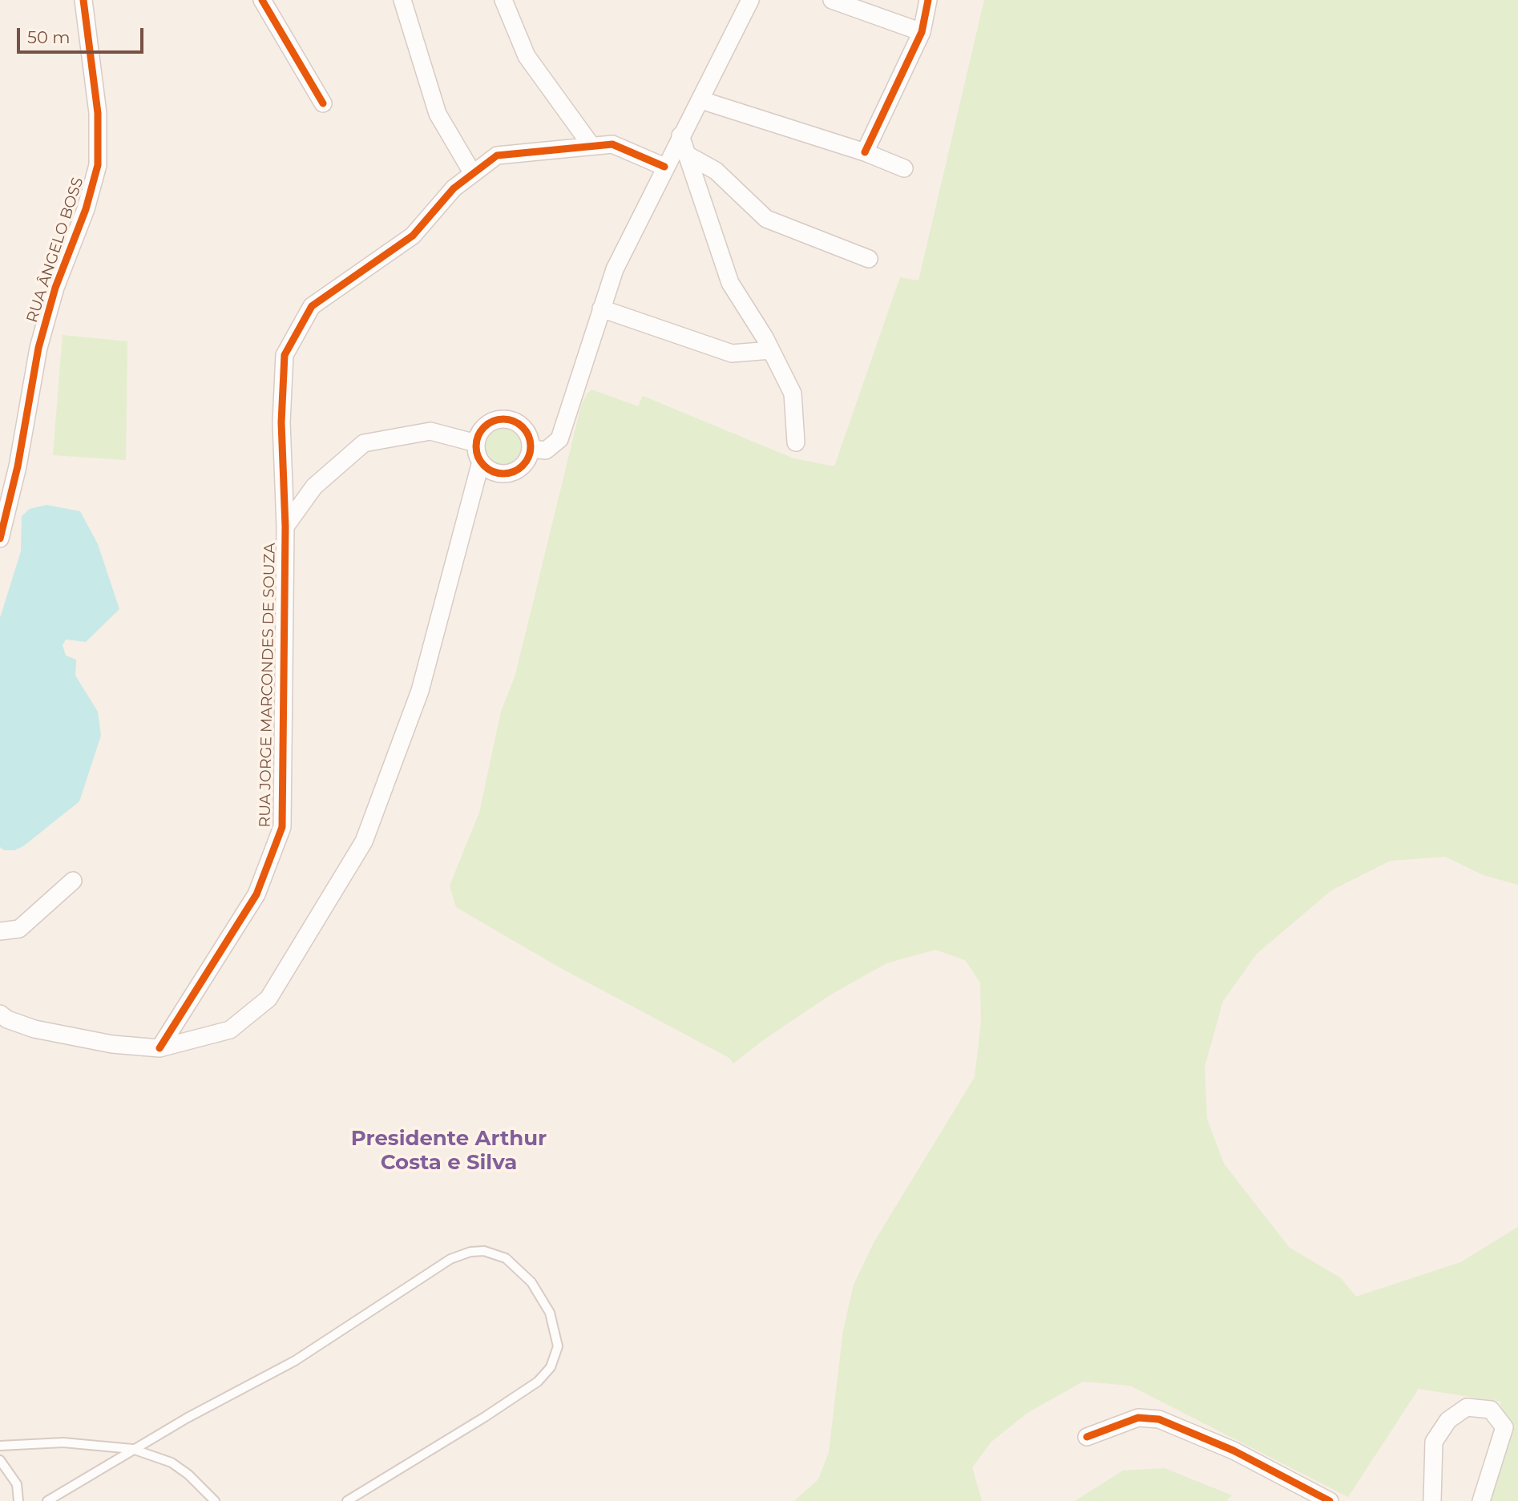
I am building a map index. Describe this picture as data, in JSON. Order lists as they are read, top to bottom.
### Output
{
  "streets": {
    "street": ["RUA ÂNGELO BOSS", "RUA JORGE MARCONDES DE SOUZA"]
  },
  "districts": ["Presidente Arthur Costa e Silva"],
  "scale_bar": "50 m"
}
